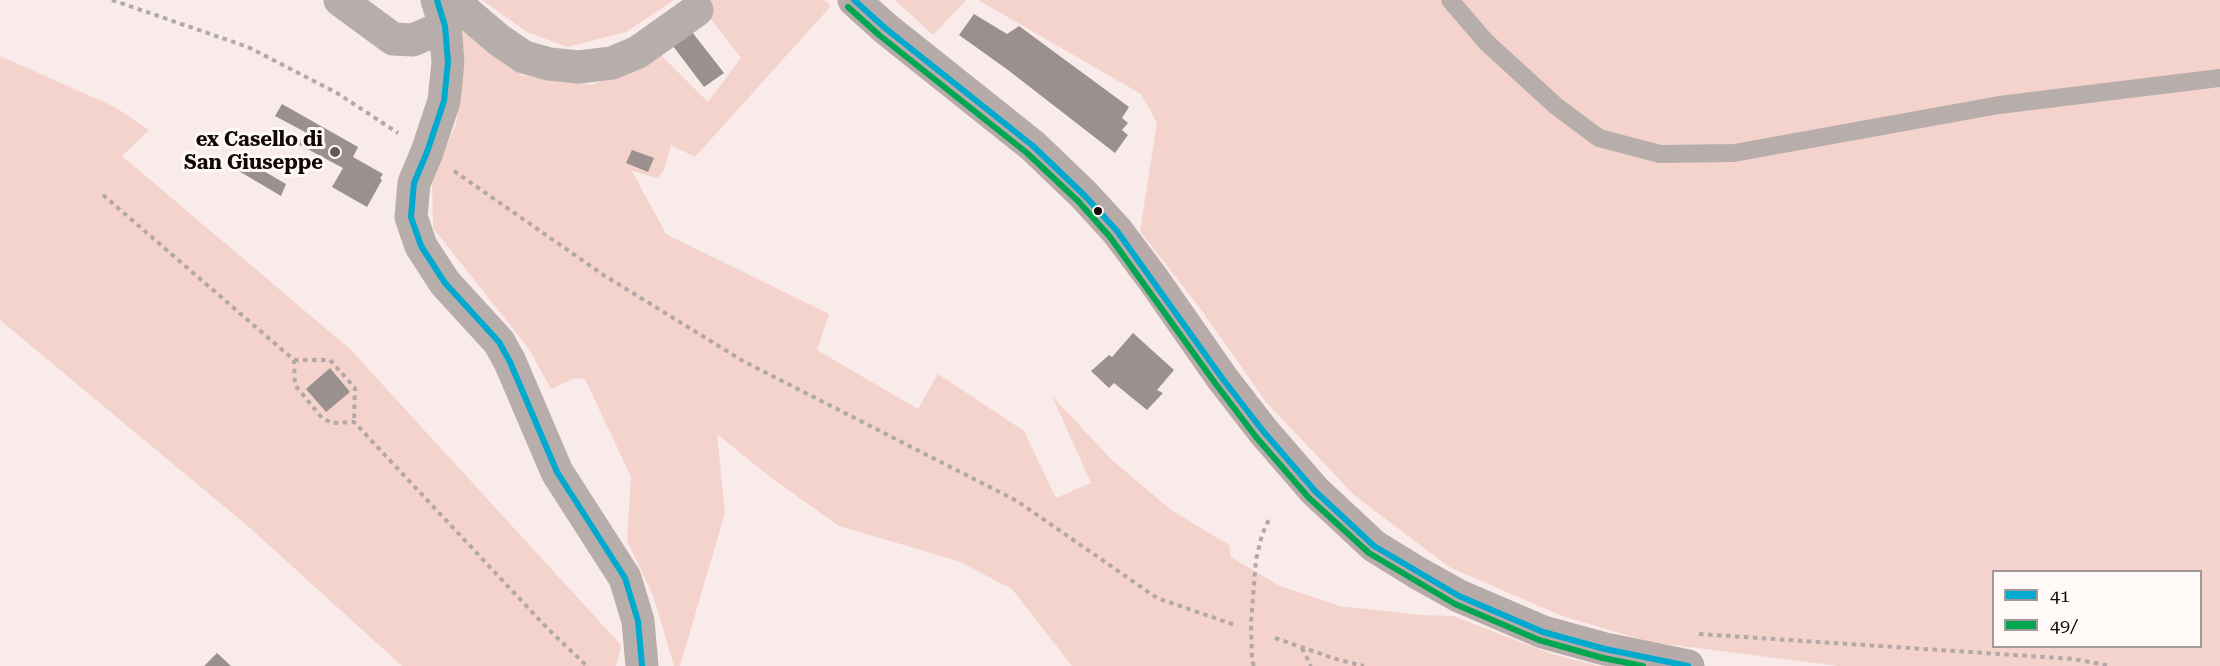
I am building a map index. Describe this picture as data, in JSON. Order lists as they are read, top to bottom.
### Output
{
  "places": ["ex Casello di San Giuseppe"],
  "lines": ["transit line 41", "transit line 49/"],
  "legend": ["41", "49/"]
}
